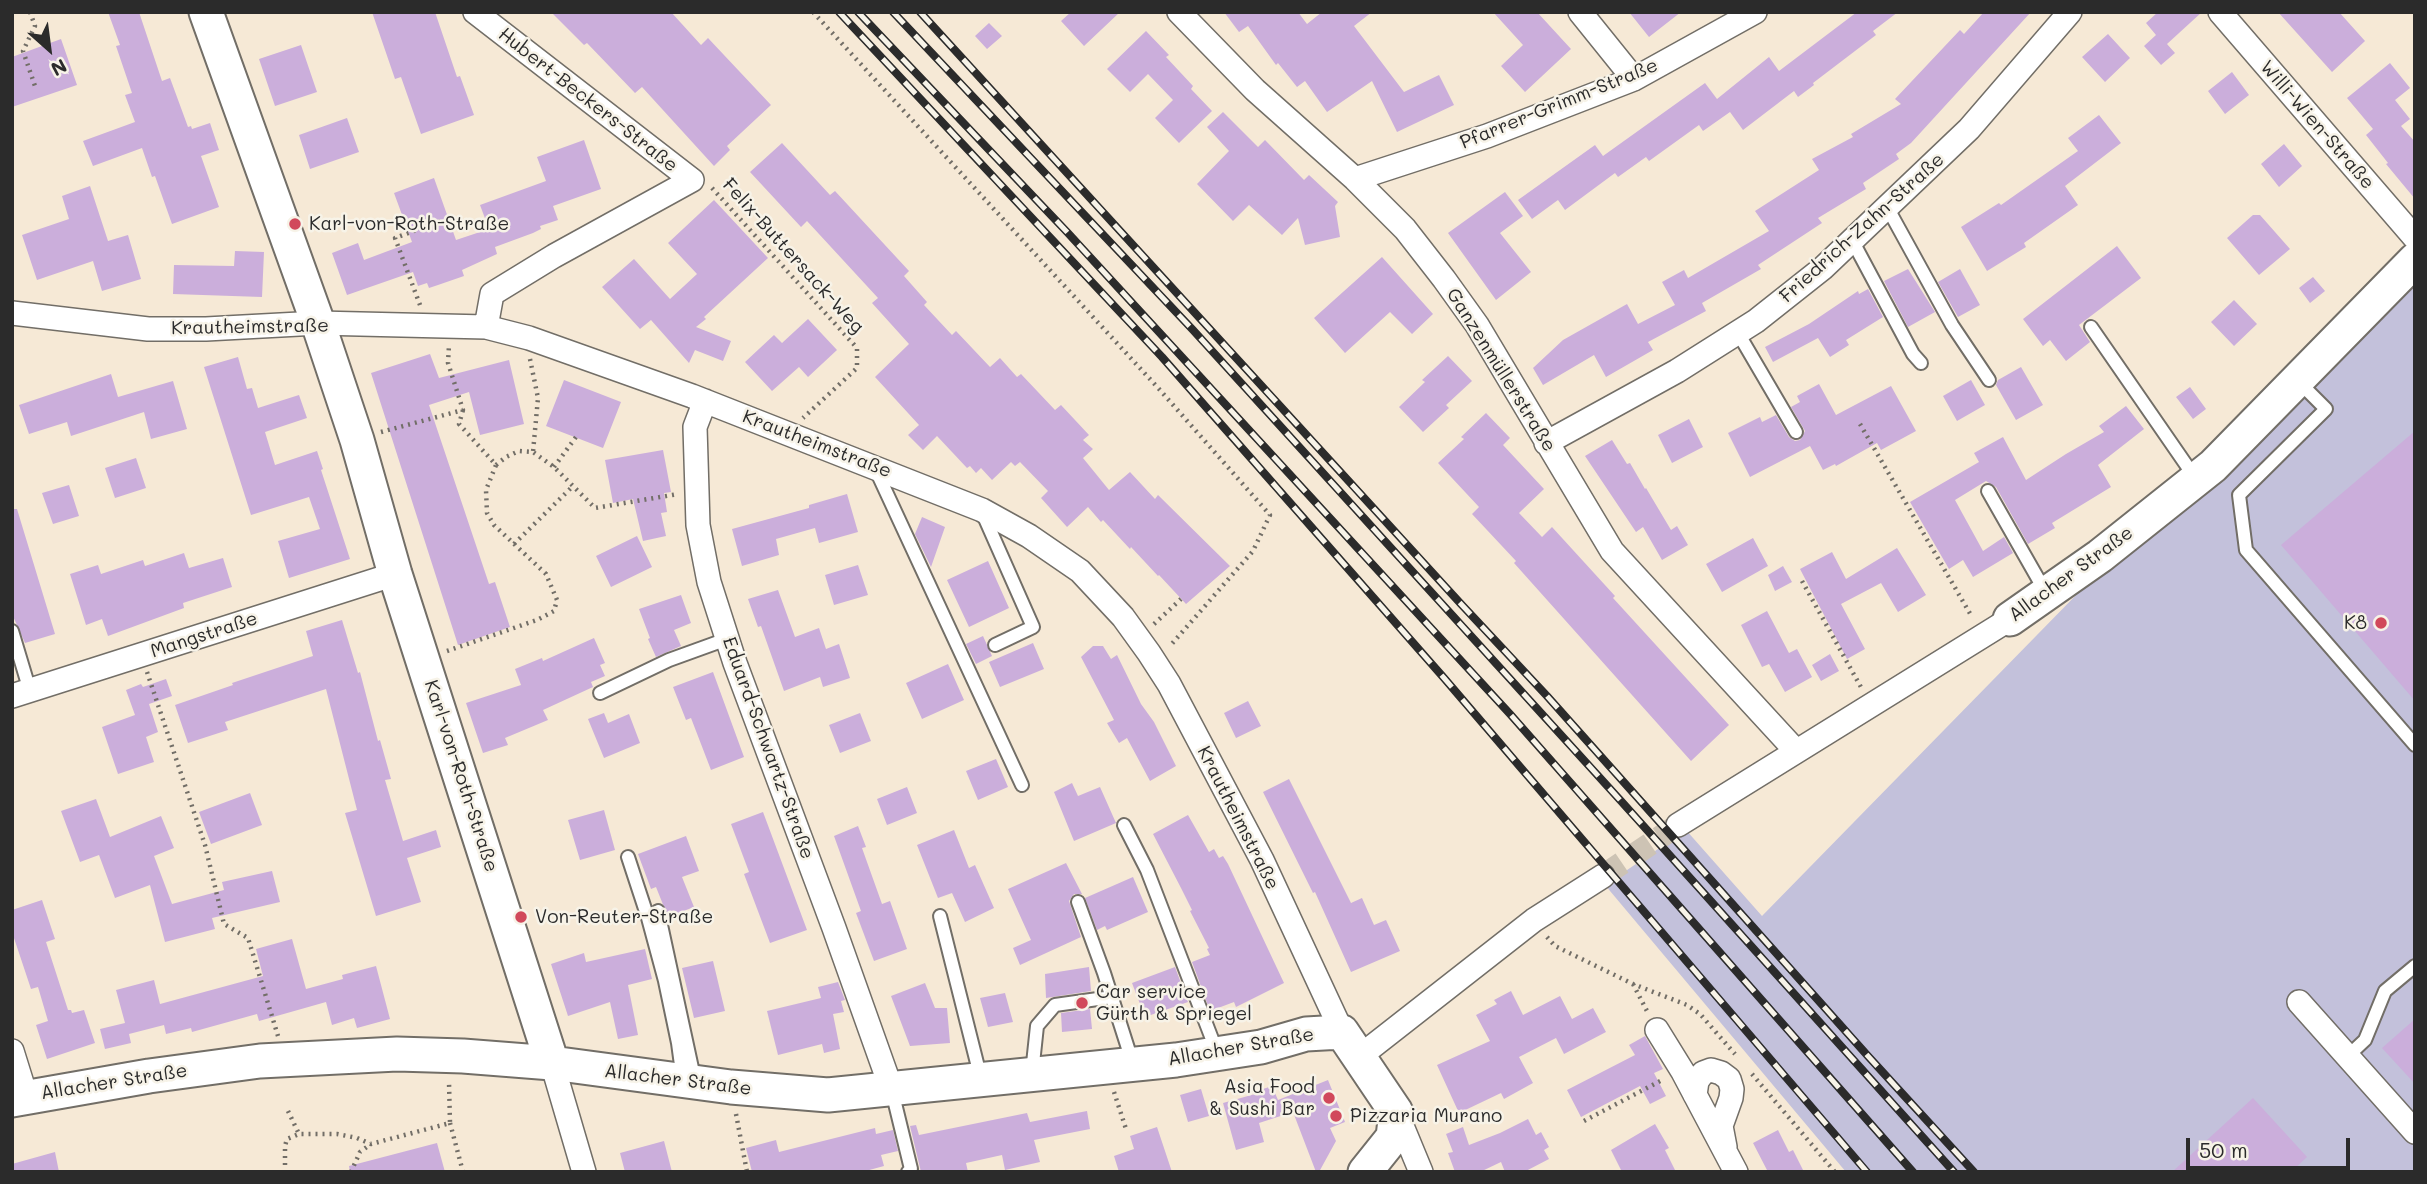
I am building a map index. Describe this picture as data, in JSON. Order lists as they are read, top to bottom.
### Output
{
  "streets": {
    "street": [
      "Hubert-Beckers-Straße",
      "Pfarrer-Grimm-Straße",
      "Willi-Wien-Straße",
      "Friedrich-Zahn-Straße",
      "Krautheimstraße",
      "Ganzenmüllerstraße",
      "Allacher Straße",
      "Mangstraße",
      "Eduard-Schwartz-Straße",
      "Karl-von-Roth-Straße"
    ],
    "path": ["Felix-Buttersack-Weg"]
  },
  "crossings": [
    ["Hubert-Beckers-Straße", "Felix-Buttersack-Weg"],
    ["Hubert-Beckers-Straße", "Krautheimstraße"],
    ["Pfarrer-Grimm-Straße", "Ganzenmüllerstraße"],
    ["Friedrich-Zahn-Straße", "Ganzenmüllerstraße"],
    ["Krautheimstraße", "Allacher Straße"],
    ["Krautheimstraße", "Eduard-Schwartz-Straße"],
    ["Krautheimstraße", "Karl-von-Roth-Straße"],
    ["Ganzenmüllerstraße", "Allacher Straße"],
    ["Allacher Straße", "Eduard-Schwartz-Straße"],
    ["Allacher Straße", "Karl-von-Roth-Straße"],
    ["Mangstraße", "Karl-von-Roth-Straße"]
  ],
  "places": [
    "Karl-von-Roth-Straße",
    "K8",
    "Von-Reuter-Straße",
    "Car service Gürth & Spriegel",
    "Asia Food & Sushi Bar",
    "Pizzaria Murano"
  ],
  "scale_bar": "50 m",
  "north": "bottom right"
}
